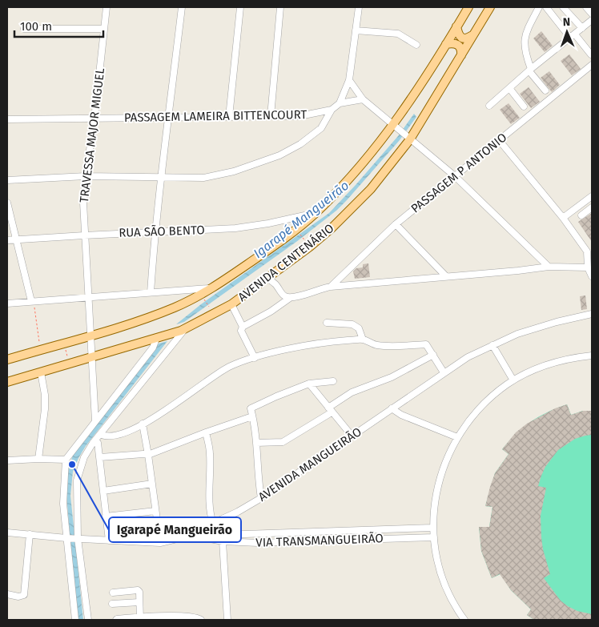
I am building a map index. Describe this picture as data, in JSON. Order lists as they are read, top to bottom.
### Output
{
  "streets": {
    "main road": ["AVENIDA CENTENÁRIO"],
    "street": [
      "PASSAGEM LAMEIRA BITTENCOURT",
      "TRAVESSA MAJOR MIGUEL",
      "PASSAGEM P ANTONIO",
      "RUA SÃO BENTO",
      "AVENIDA MANGUEIRÃO",
      "VIA TRANSMANGUEIRÃO"
    ]
  },
  "crossings": [
    ["PASSAGEM LAMEIRA BITTENCOURT", "TRAVESSA MAJOR MIGUEL"],
    ["TRAVESSA MAJOR MIGUEL", "RUA SÃO BENTO"],
    ["TRAVESSA MAJOR MIGUEL", "AVENIDA CENTENÁRIO"],
    ["RUA SÃO BENTO", "AVENIDA CENTENÁRIO"],
    ["AVENIDA MANGUEIRÃO", "VIA TRANSMANGUEIRÃO"]
  ],
  "water": ["Igarapé Mangueirão"],
  "places": ["Igarapé Mangueirão"],
  "scale_bar": "100 m",
  "north": "top"
}
